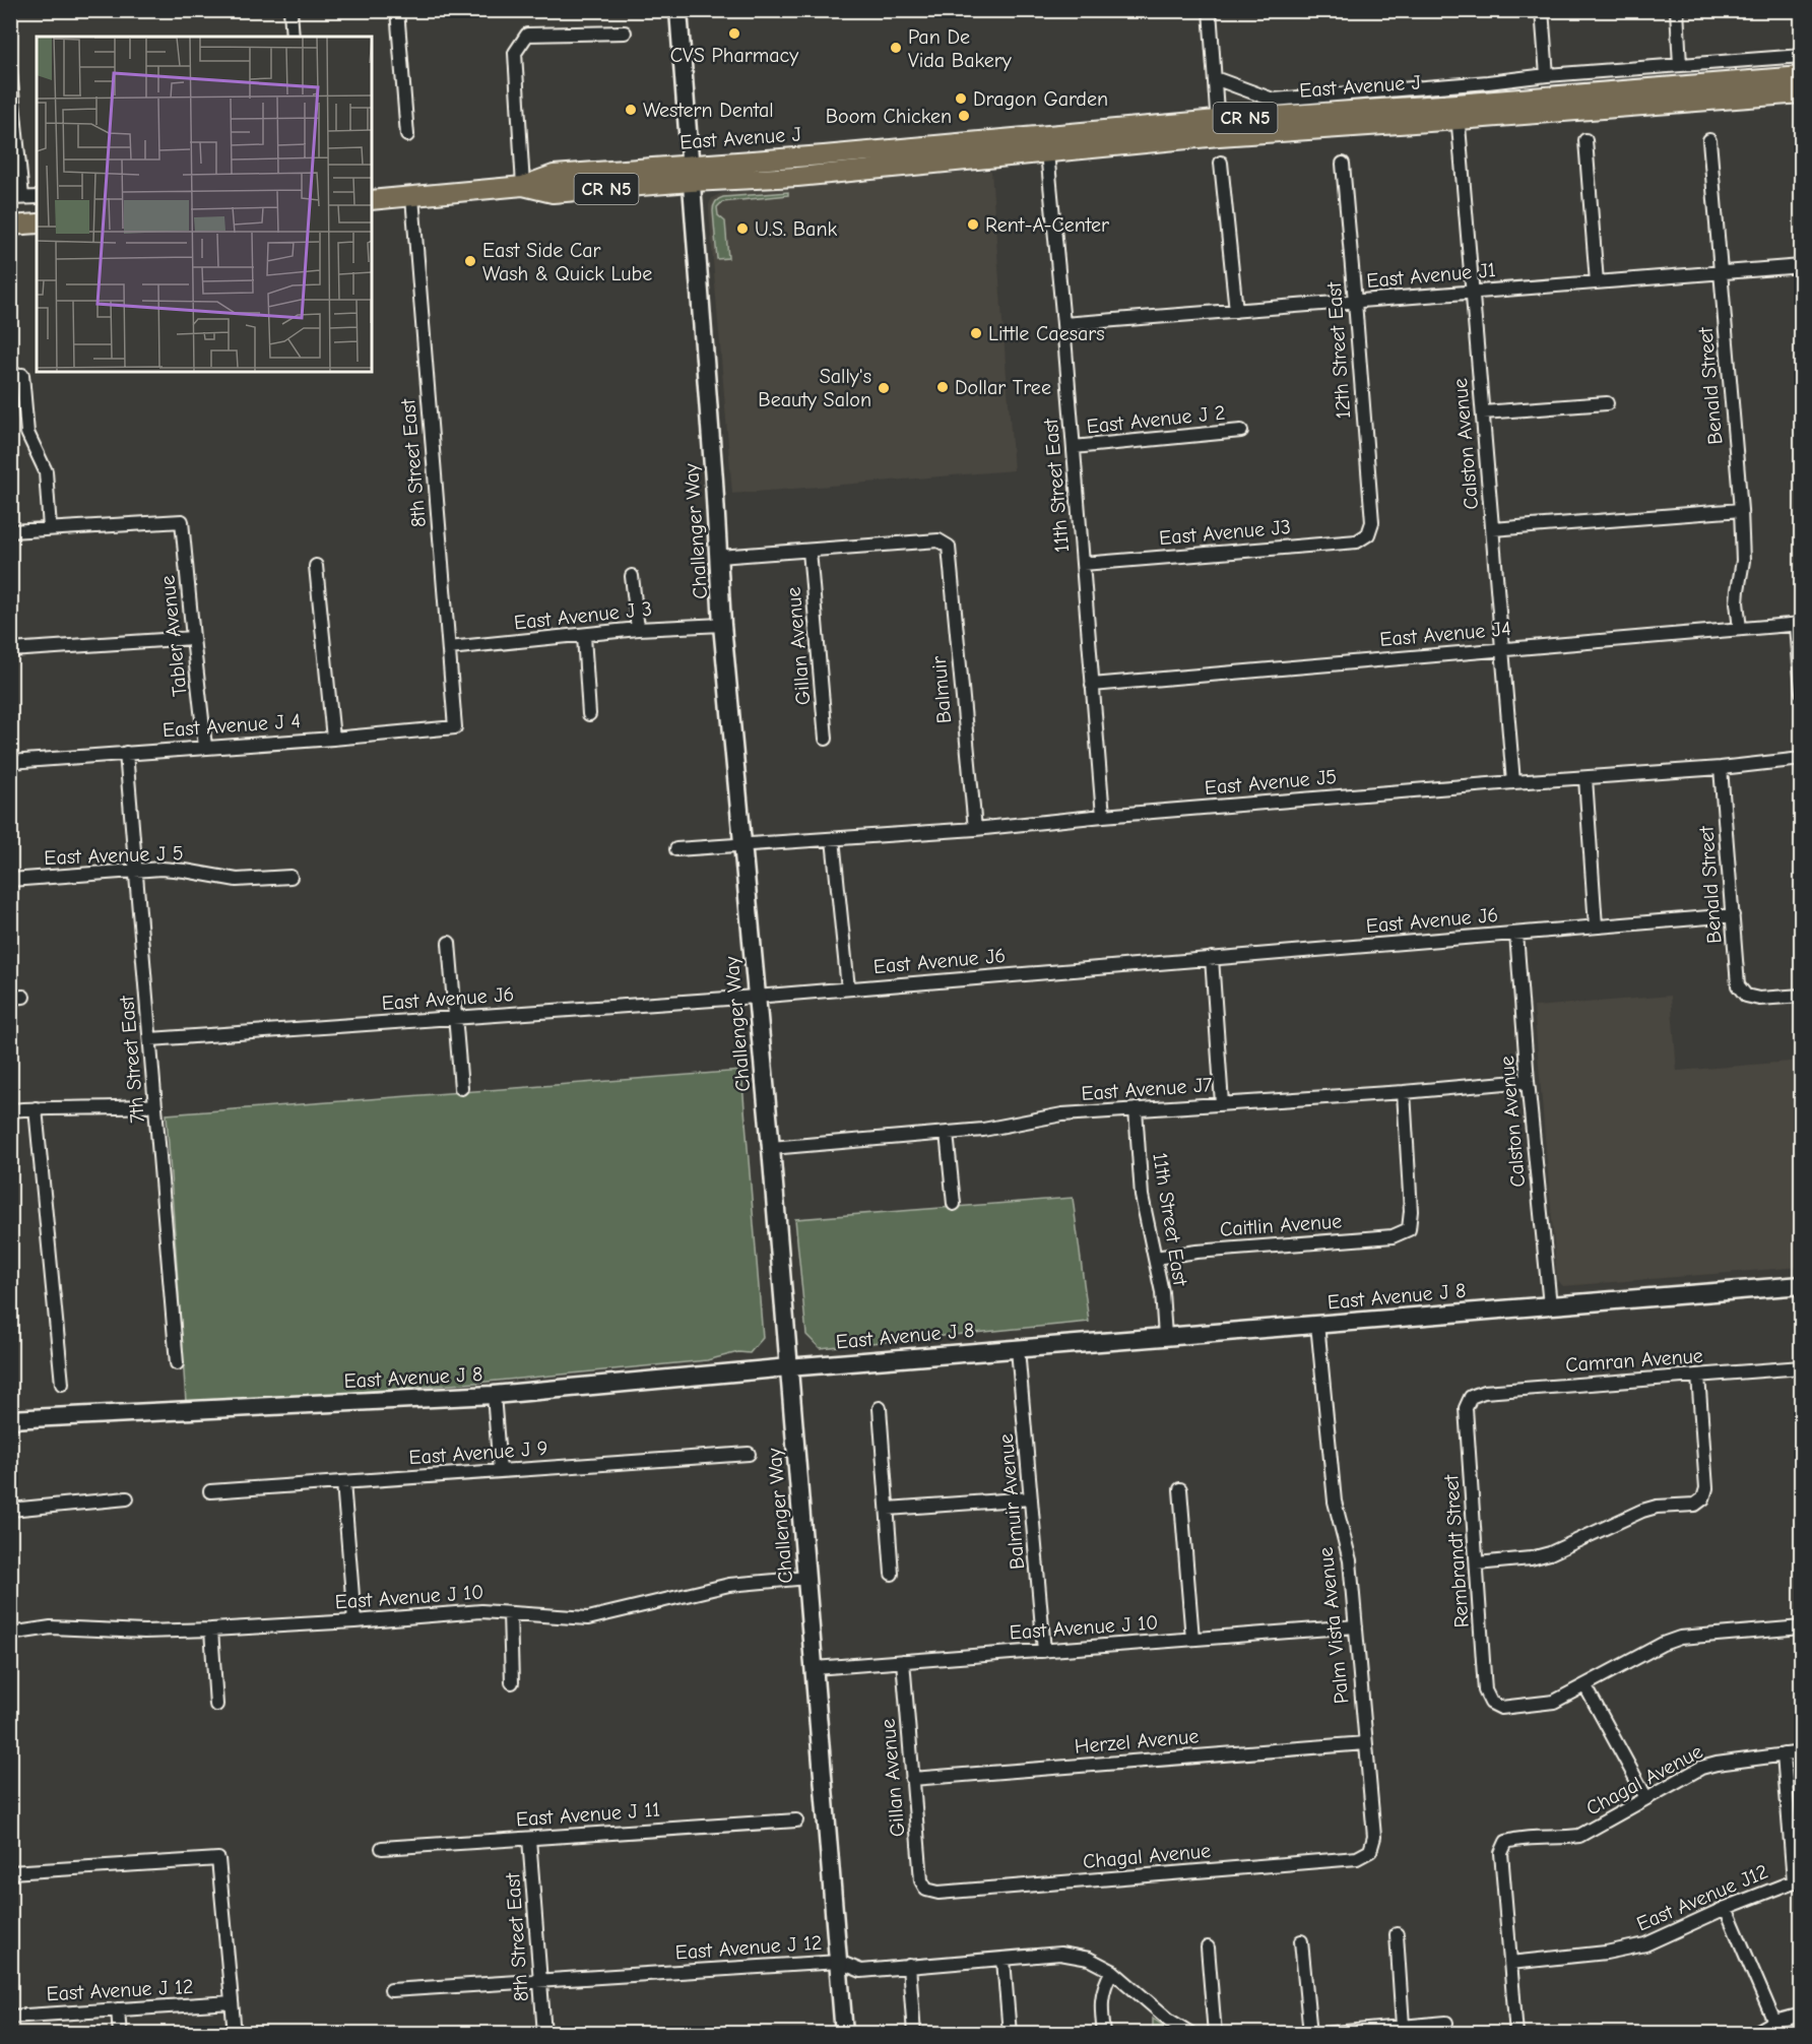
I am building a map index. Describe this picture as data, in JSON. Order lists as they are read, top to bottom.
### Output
{
  "streets": {
    "main road": [
      "East Avenue J",
      "CR N5",
      "Challenger Way",
      "East Avenue J 8"
    ],
    "street": [
      "East Avenue J1",
      "12th Street East",
      "Benald Street",
      "East Avenue J 2",
      "Calston Avenue",
      "8th Street East",
      "11th Street East",
      "East Avenue J3",
      "East Avenue J 3",
      "East Avenue J4",
      "Tabler Avenue",
      "Gillan Avenue",
      "Balmuir",
      "East Avenue J 4",
      "East Avenue J5",
      "East Avenue J 5",
      "East Avenue J6",
      "7th Street East",
      "East Avenue J7",
      "Caitlin Avenue",
      "Camran Avenue",
      "East Avenue J 9",
      "Balmuir Avenue",
      "Rembrandt Street",
      "East Avenue J 10",
      "Palm Vista Avenue",
      "Herzel Avenue",
      "Chagal Avenue",
      "East Avenue J 11",
      "East Avenue J12",
      "East Avenue J 12"
    ]
  },
  "crossings": [
    ["East Avenue J", "Calston Avenue"],
    ["East Avenue J", "8th Street East"],
    ["East Avenue J", "11th Street East"],
    ["East Avenue J", "Challenger Way"],
    ["East Avenue J1", "12th Street East"],
    ["East Avenue J1", "Benald Street"],
    ["East Avenue J1", "Calston Avenue"],
    ["East Avenue J1", "11th Street East"],
    ["12th Street East", "East Avenue J3"],
    ["Benald Street", "East Avenue J4"],
    ["Benald Street", "East Avenue J5"],
    ["Benald Street", "East Avenue J6"],
    ["East Avenue J 2", "11th Street East"],
    ["Calston Avenue", "East Avenue J4"],
    ["Calston Avenue", "East Avenue J5"],
    ["Calston Avenue", "East Avenue J6"],
    ["Calston Avenue", "East Avenue J7"],
    ["Calston Avenue", "East Avenue J 8"],
    ["8th Street East", "East Avenue J 3"],
    ["8th Street East", "East Avenue J 4"],
    ["8th Street East", "East Avenue J 11"],
    ["8th Street East", "East Avenue J 12"],
    ["11th Street East", "East Avenue J3"],
    ["11th Street East", "East Avenue J4"],
    ["11th Street East", "East Avenue J5"],
    ["11th Street East", "East Avenue J7"],
    ["11th Street East", "Caitlin Avenue"],
    ["11th Street East", "East Avenue J 8"],
    ["Challenger Way", "East Avenue J 3"],
    ["Challenger Way", "East Avenue J5"],
    ["Challenger Way", "East Avenue J6"],
    ["Challenger Way", "East Avenue J7"],
    ["Challenger Way", "East Avenue J 8"],
    ["Challenger Way", "East Avenue J 10"],
    ["Challenger Way", "East Avenue J 12"],
    ["Tabler Avenue", "East Avenue J 4"],
    ["Gillan Avenue", "Balmuir"],
    ["Gillan Avenue", "East Avenue J 10"],
    ["Gillan Avenue", "Herzel Avenue"],
    ["Gillan Avenue", "Chagal Avenue"],
    ["Balmuir", "East Avenue J5"],
    ["East Avenue J 4", "7th Street East"],
    ["East Avenue J 5", "7th Street East"],
    ["East Avenue J6", "7th Street East"],
    ["East Avenue J7", "Caitlin Avenue"],
    ["East Avenue J 8", "Balmuir Avenue"],
    ["East Avenue J 8", "Palm Vista Avenue"],
    ["Camran Avenue", "Rembrandt Street"],
    ["Balmuir Avenue", "East Avenue J 10"],
    ["East Avenue J 10", "Palm Vista Avenue"],
    ["Palm Vista Avenue", "Herzel Avenue"],
    ["Palm Vista Avenue", "Chagal Avenue"],
    ["Chagal Avenue", "East Avenue J12"]
  ],
  "places": [
    "CVS Pharmacy",
    "Pan De Vida Bakery",
    "Dragon Garden",
    "Western Dental",
    "Boom Chicken",
    "Rent-A-Center",
    "U.S. Bank",
    "East Side Car Wash & Quick Lube",
    "Little Caesars",
    "Dollar Tree",
    "Sally's Beauty Salon"
  ]
}
